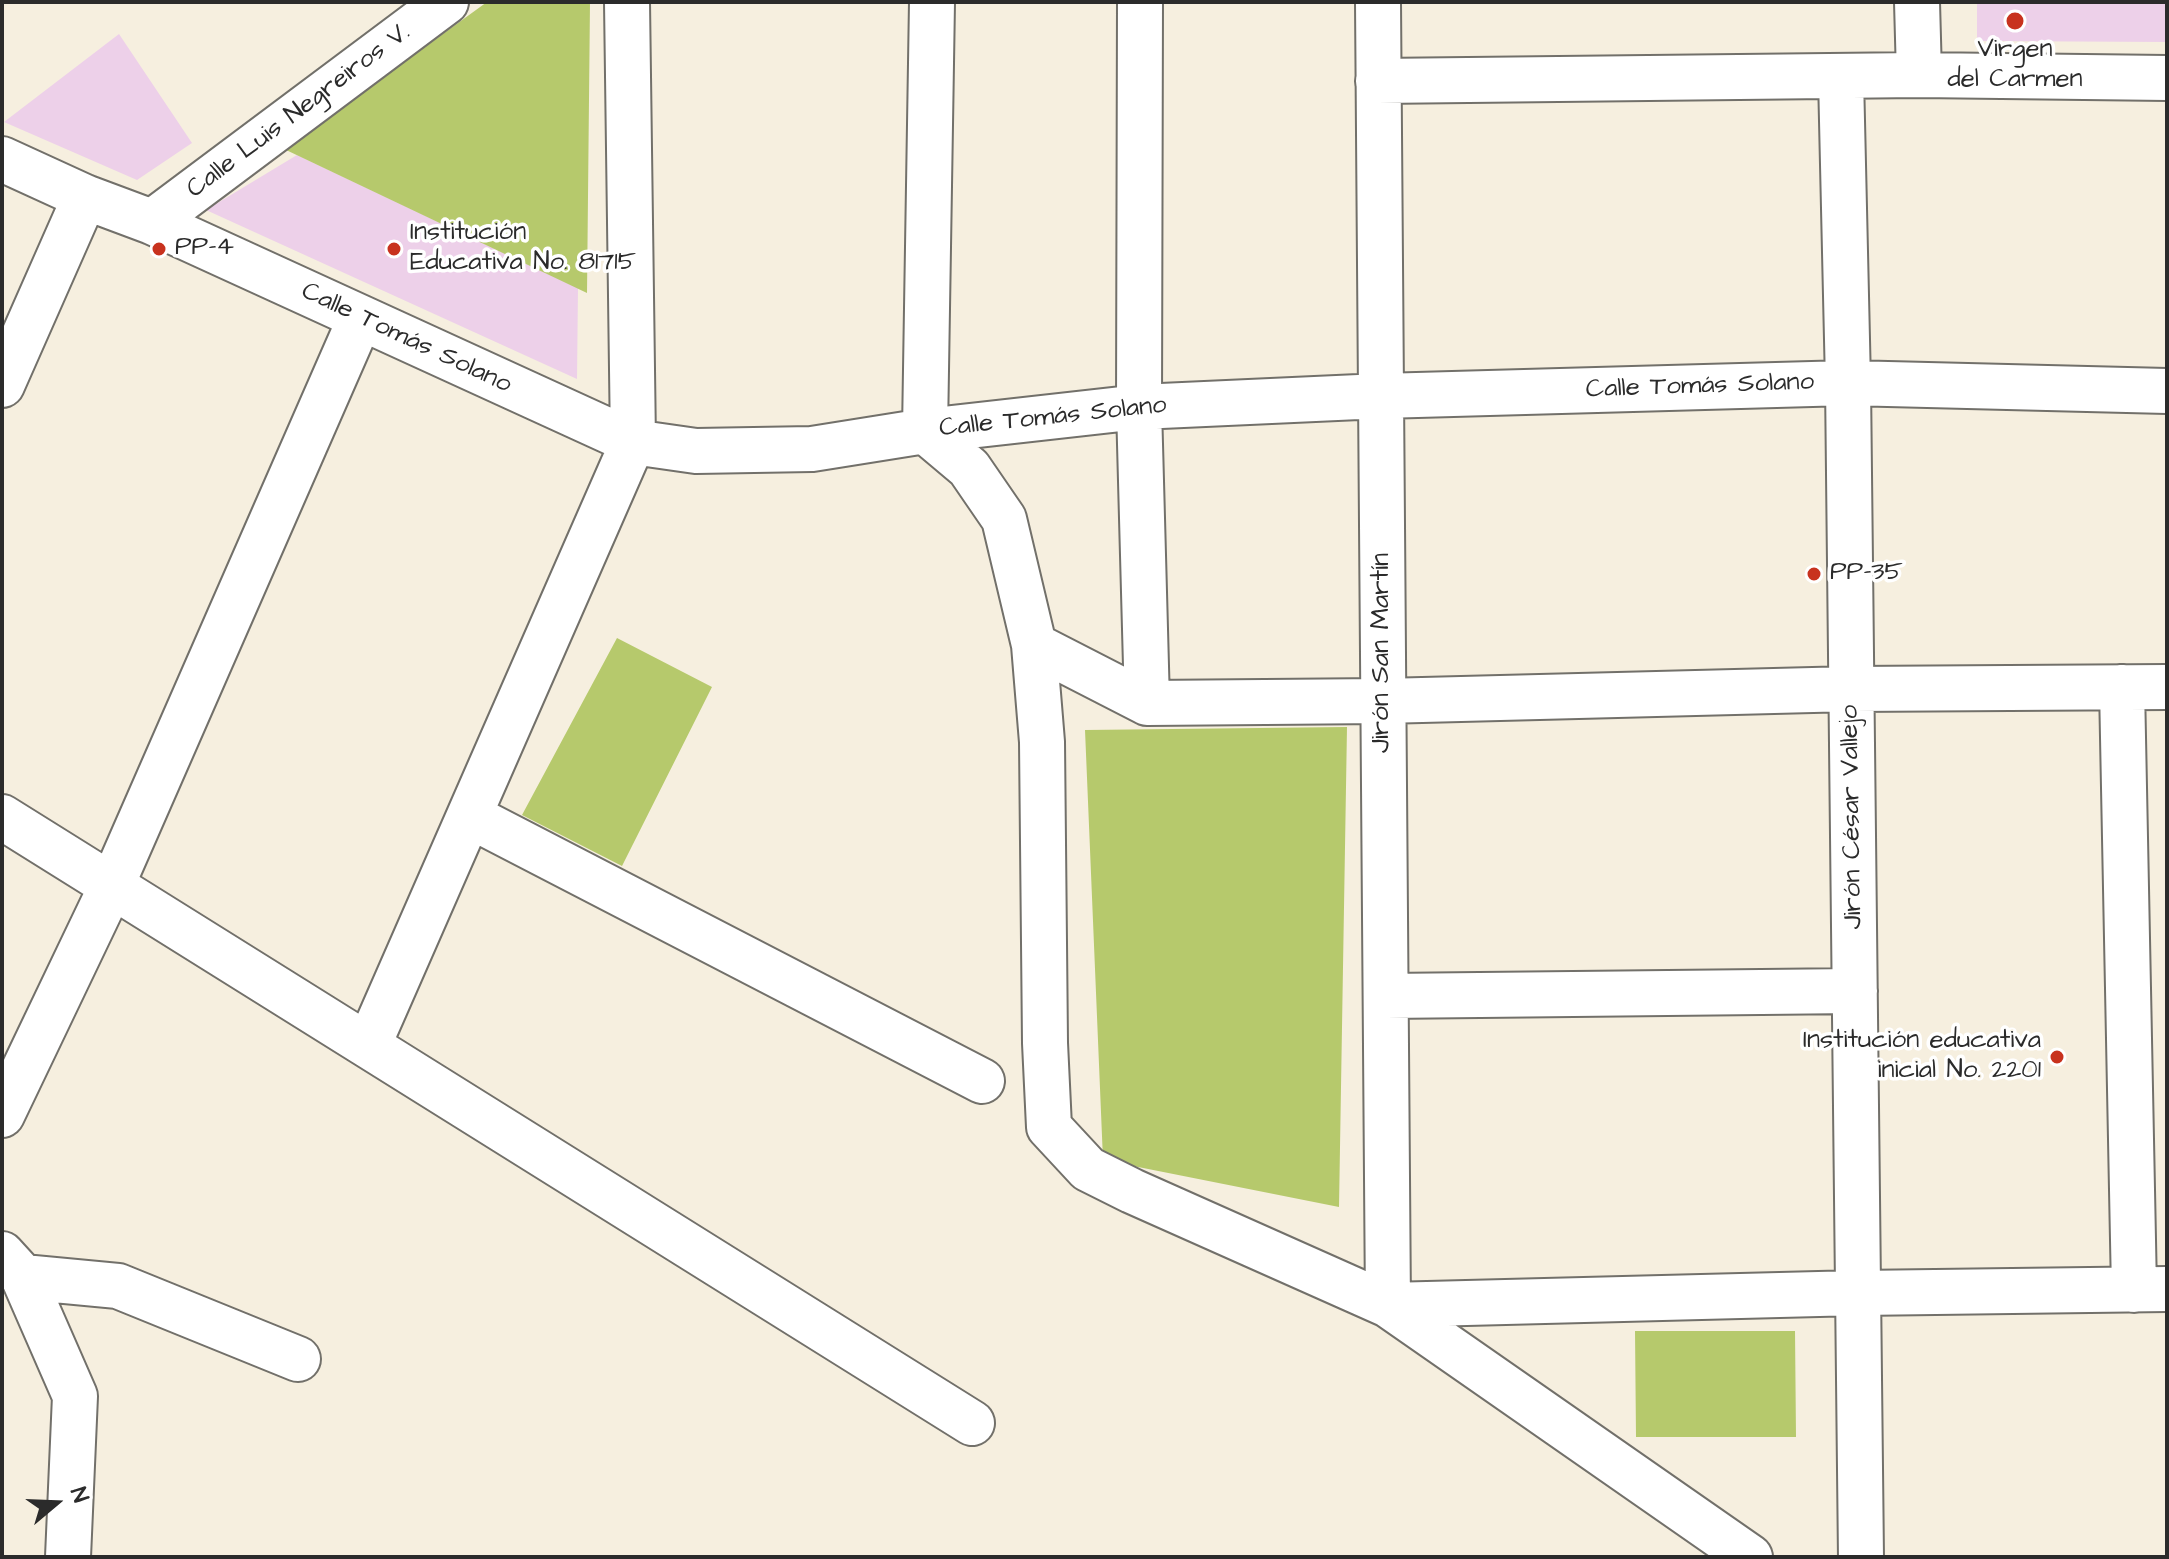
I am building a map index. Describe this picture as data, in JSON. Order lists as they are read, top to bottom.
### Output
{
  "streets": {
    "street": [
      "Calle Luis Negreiros V.",
      "Calle Tomás Solano",
      "Jirón San Martín",
      "Jirón César Vallejo"
    ]
  },
  "crossings": [
    ["Calle Luis Negreiros V.", "Calle Tomás Solano"],
    ["Calle Tomás Solano", "Jirón San Martín"],
    ["Calle Tomás Solano", "Jirón César Vallejo"]
  ],
  "places": [
    "Virgen del Carmen",
    "PP-4",
    "Institución Educativa No. 81715",
    "PP-35",
    "Institución educativa inicial No. 2201"
  ],
  "north": "right"
}
